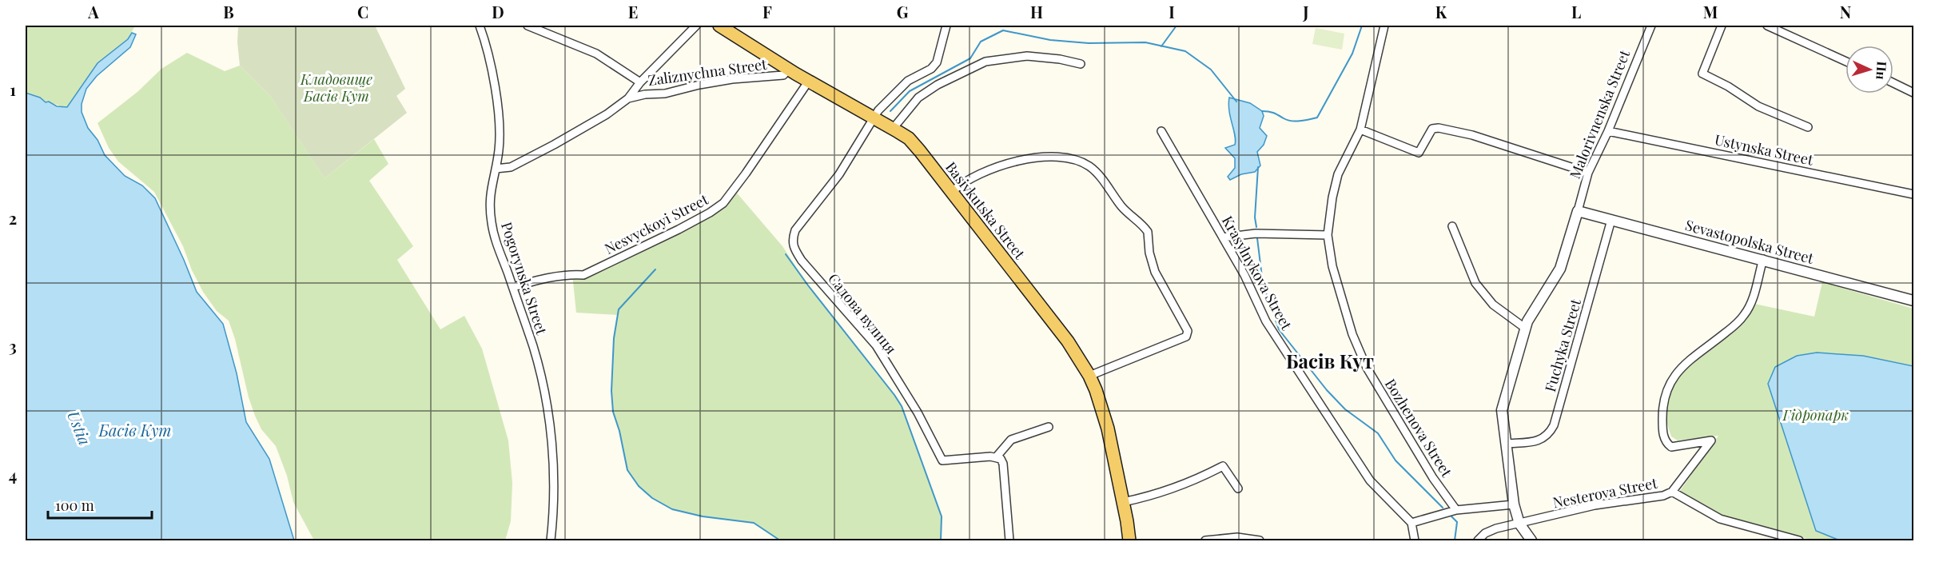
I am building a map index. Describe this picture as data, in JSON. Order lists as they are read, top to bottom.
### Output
{
  "streets": {
    "main road": ["Basivkutska Street"],
    "street": [
      "Zaliznychna Street",
      "Malorivnenska Street",
      "Ustynska Street",
      "Nesvyckoyi Street",
      "Sevastopolska Street",
      "Krasylnykova Street",
      "Pogorynska Street",
      "Садова вулиця",
      "Fuchyka Street",
      "Bozhenova Street",
      "Nesterova Street"
    ]
  },
  "crossings": [
    ["Zaliznychna Street", "Basivkutska Street"],
    ["Zaliznychna Street", "Pogorynska Street"],
    ["Malorivnenska Street", "Ustynska Street"],
    ["Malorivnenska Street", "Sevastopolska Street"],
    ["Malorivnenska Street", "Fuchyka Street"],
    ["Malorivnenska Street", "Nesterova Street"],
    ["Basivkutska Street", "Nesvyckoyi Street"],
    ["Basivkutska Street", "Садова вулиця"],
    ["Nesvyckoyi Street", "Pogorynska Street"],
    ["Sevastopolska Street", "Fuchyka Street"]
  ],
  "districts": ["Басів Кут"],
  "water": ["Ustia", "Басів Кут"],
  "parks": ["Кладовище Басів Кут", "Гідропарк"],
  "scale_bar": "100 m",
  "north": "right",
  "grid": {
    "columns": [
      "A",
      "B",
      "C",
      "D",
      "E",
      "F",
      "G",
      "H",
      "I",
      "J",
      "K",
      "L",
      "M",
      "N"
    ],
    "rows": [
      "1",
      "2",
      "3",
      "4"
    ]
  }
}
